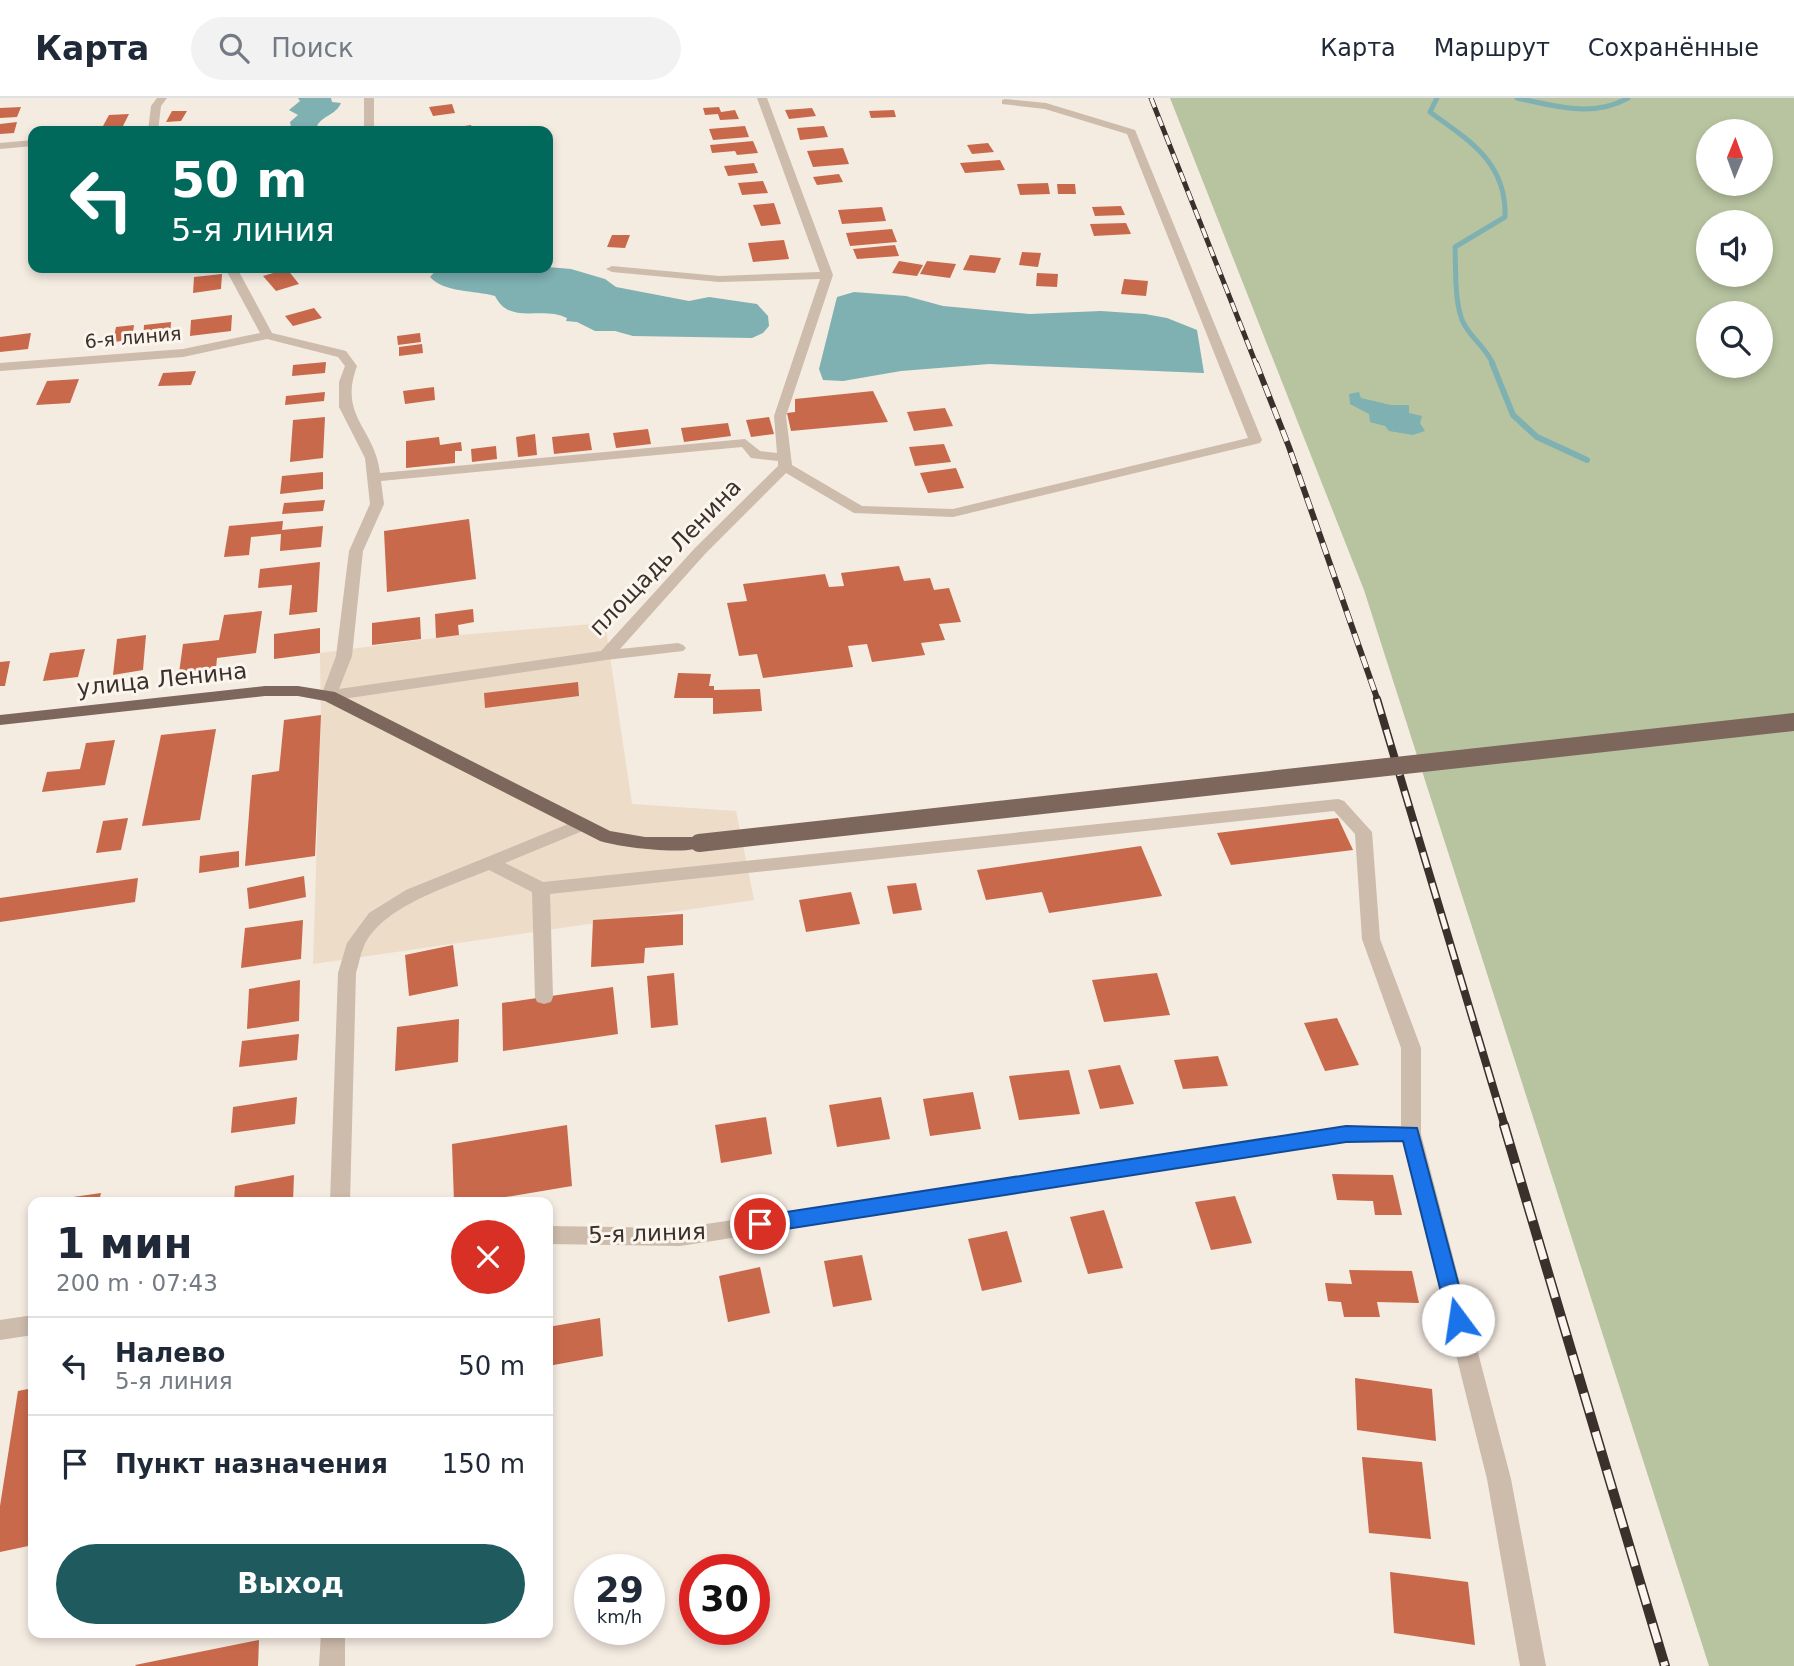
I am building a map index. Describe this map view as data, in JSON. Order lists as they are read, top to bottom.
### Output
{
  "streets": {
    "main road": ["улица Ленина"],
    "street": ["6-я линия", "площадь Ленина", "5-я линия"]
  },
  "crossings": [
    ["площадь Ленина", "улица Ленина"]
  ],
  "north": "top",
  "page": {
    "header": "Карта",
    "search": "Поиск",
    "nav": ["Карта", "Маршрут", "Сохранённые"],
    "turn": ["50 m", "5-я линия"],
    "heading": ["1 мин", "200 m · 07:43"],
    "list": [
      {
        "name": "Налево",
        "note": "5-я линия",
        "value": "50 m"
      },
      {
        "name": "Пункт назначения",
        "value": "150 m"
      }
    ],
    "buttons": "Выход",
    "speed": "29 km/h",
    "limit": "30"
  }
}
